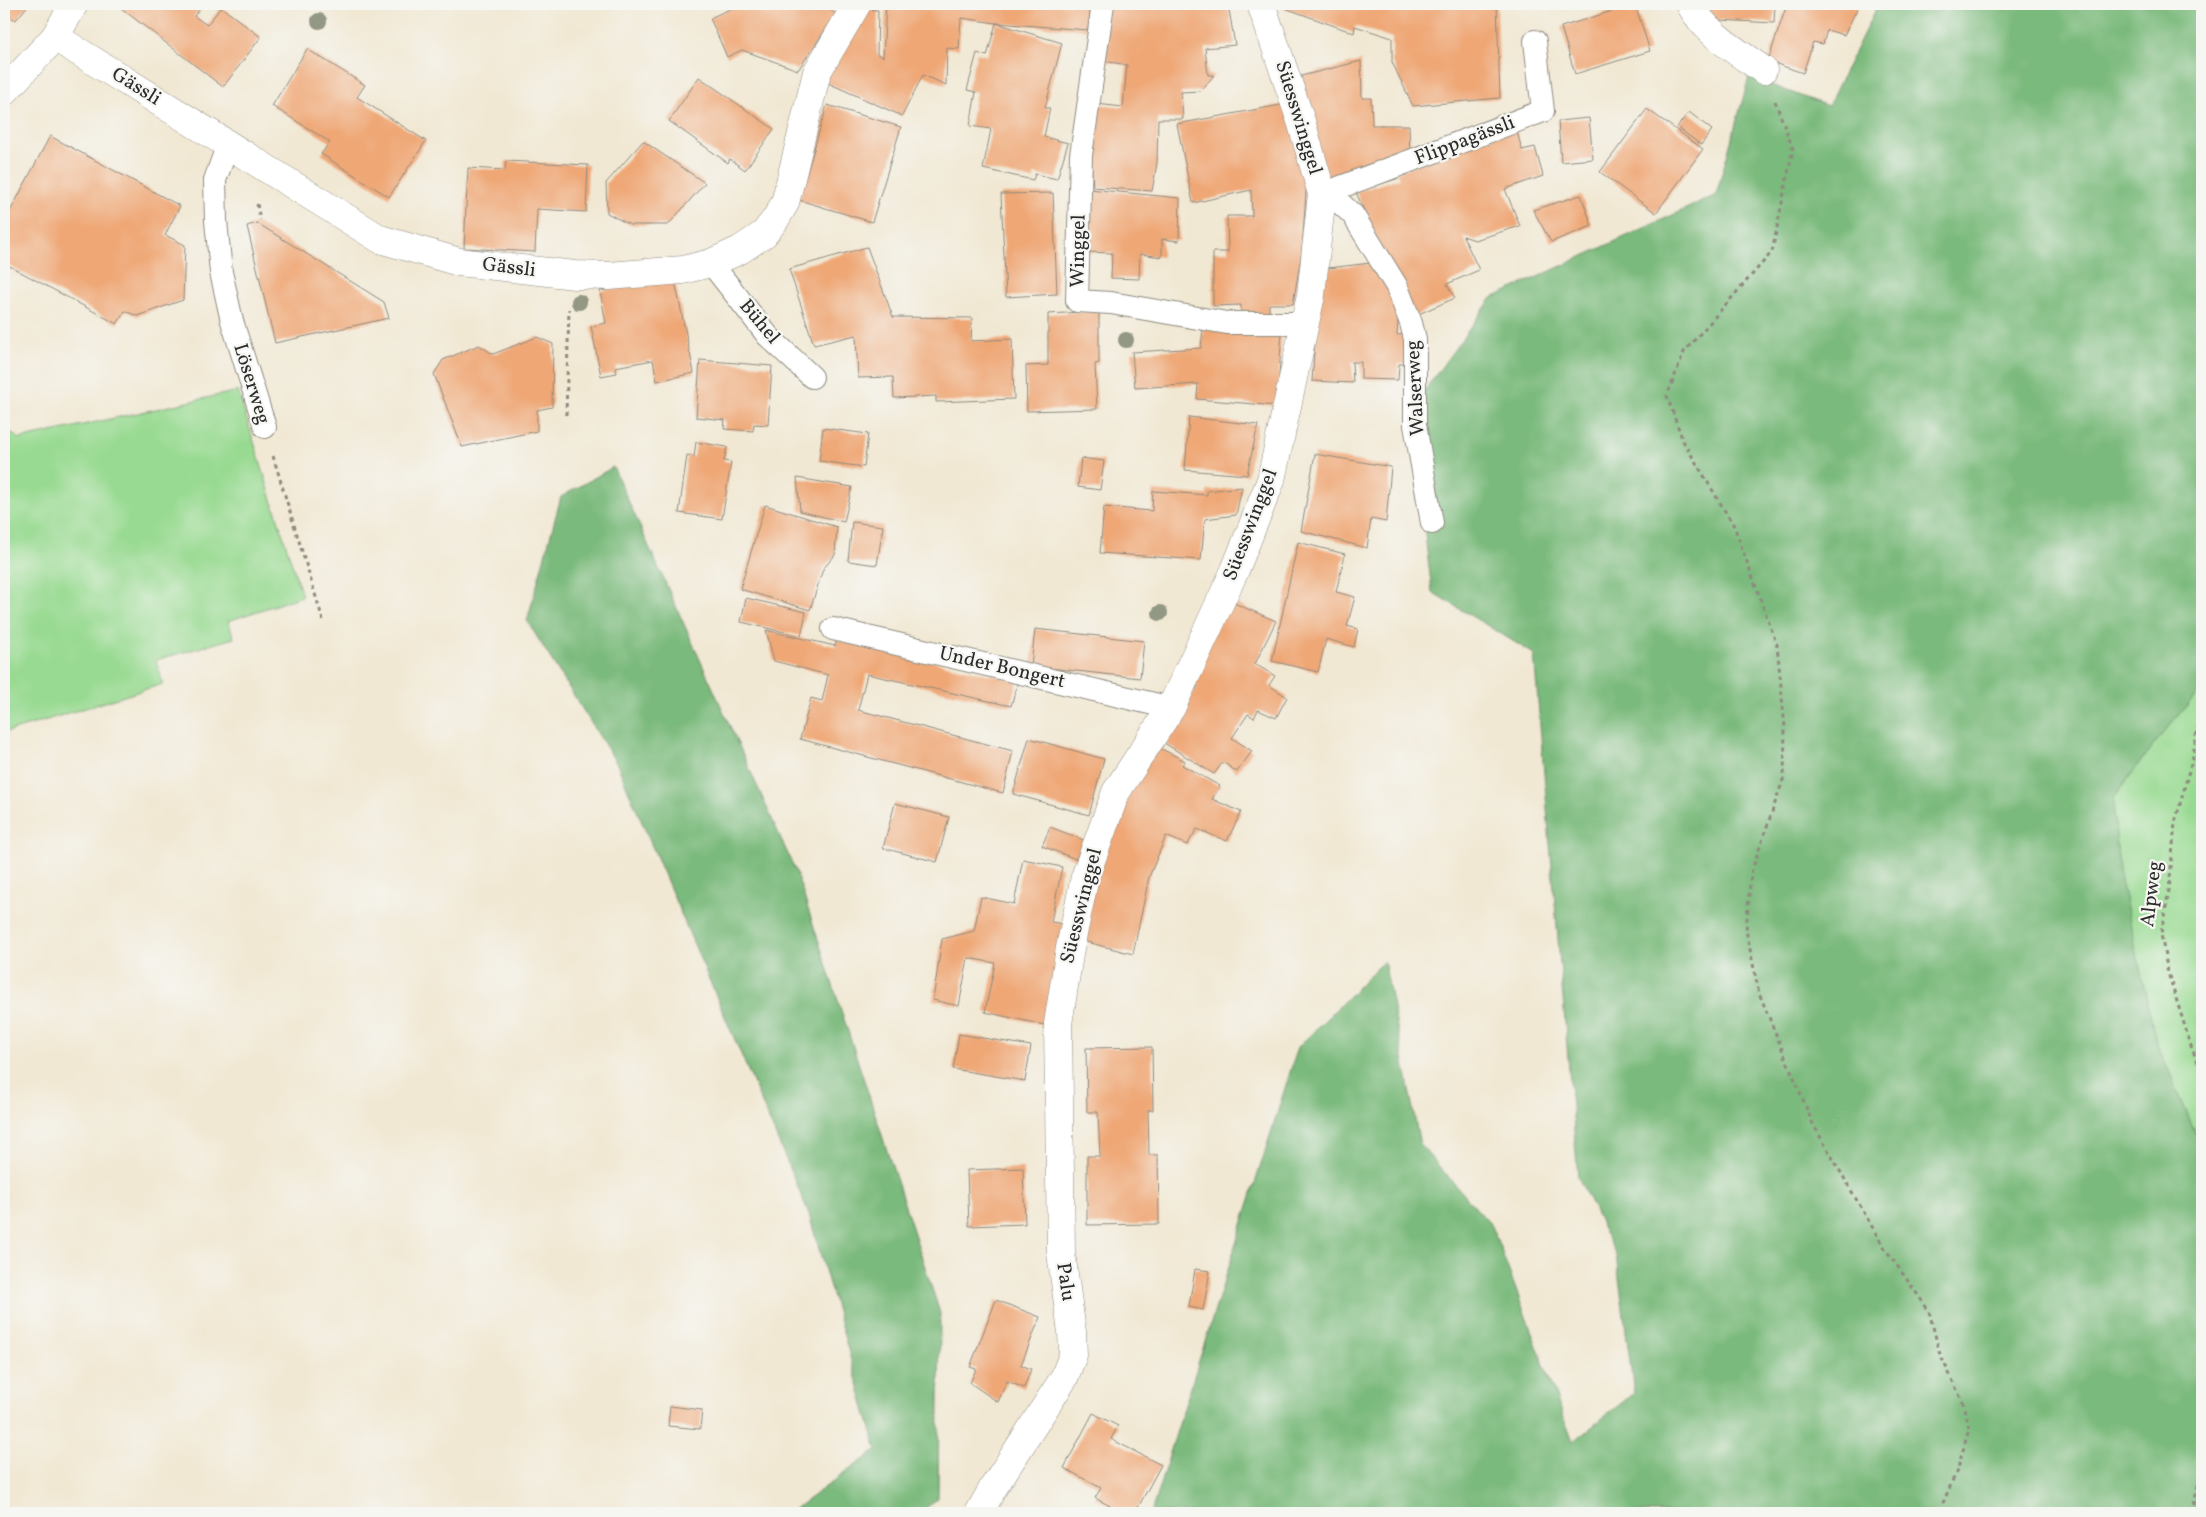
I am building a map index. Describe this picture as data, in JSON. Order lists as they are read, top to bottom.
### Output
{
  "streets": {
    "street": ["Gässli", "Süesswinggel", "Palu"],
    "lane": [
      "Flippagässli",
      "Winggel",
      "Bühel",
      "Löserweg",
      "Walserweg",
      "Under Bongert"
    ],
    "path": ["Alpweg"]
  },
  "crossings": [
    ["Gässli", "Bühel"],
    ["Gässli", "Löserweg"],
    ["Süesswinggel", "Flippagässli"],
    ["Süesswinggel", "Winggel"],
    ["Süesswinggel", "Walserweg"],
    ["Süesswinggel", "Under Bongert"],
    ["Süesswinggel", "Palu"],
    ["Flippagässli", "Walserweg"]
  ]
}
